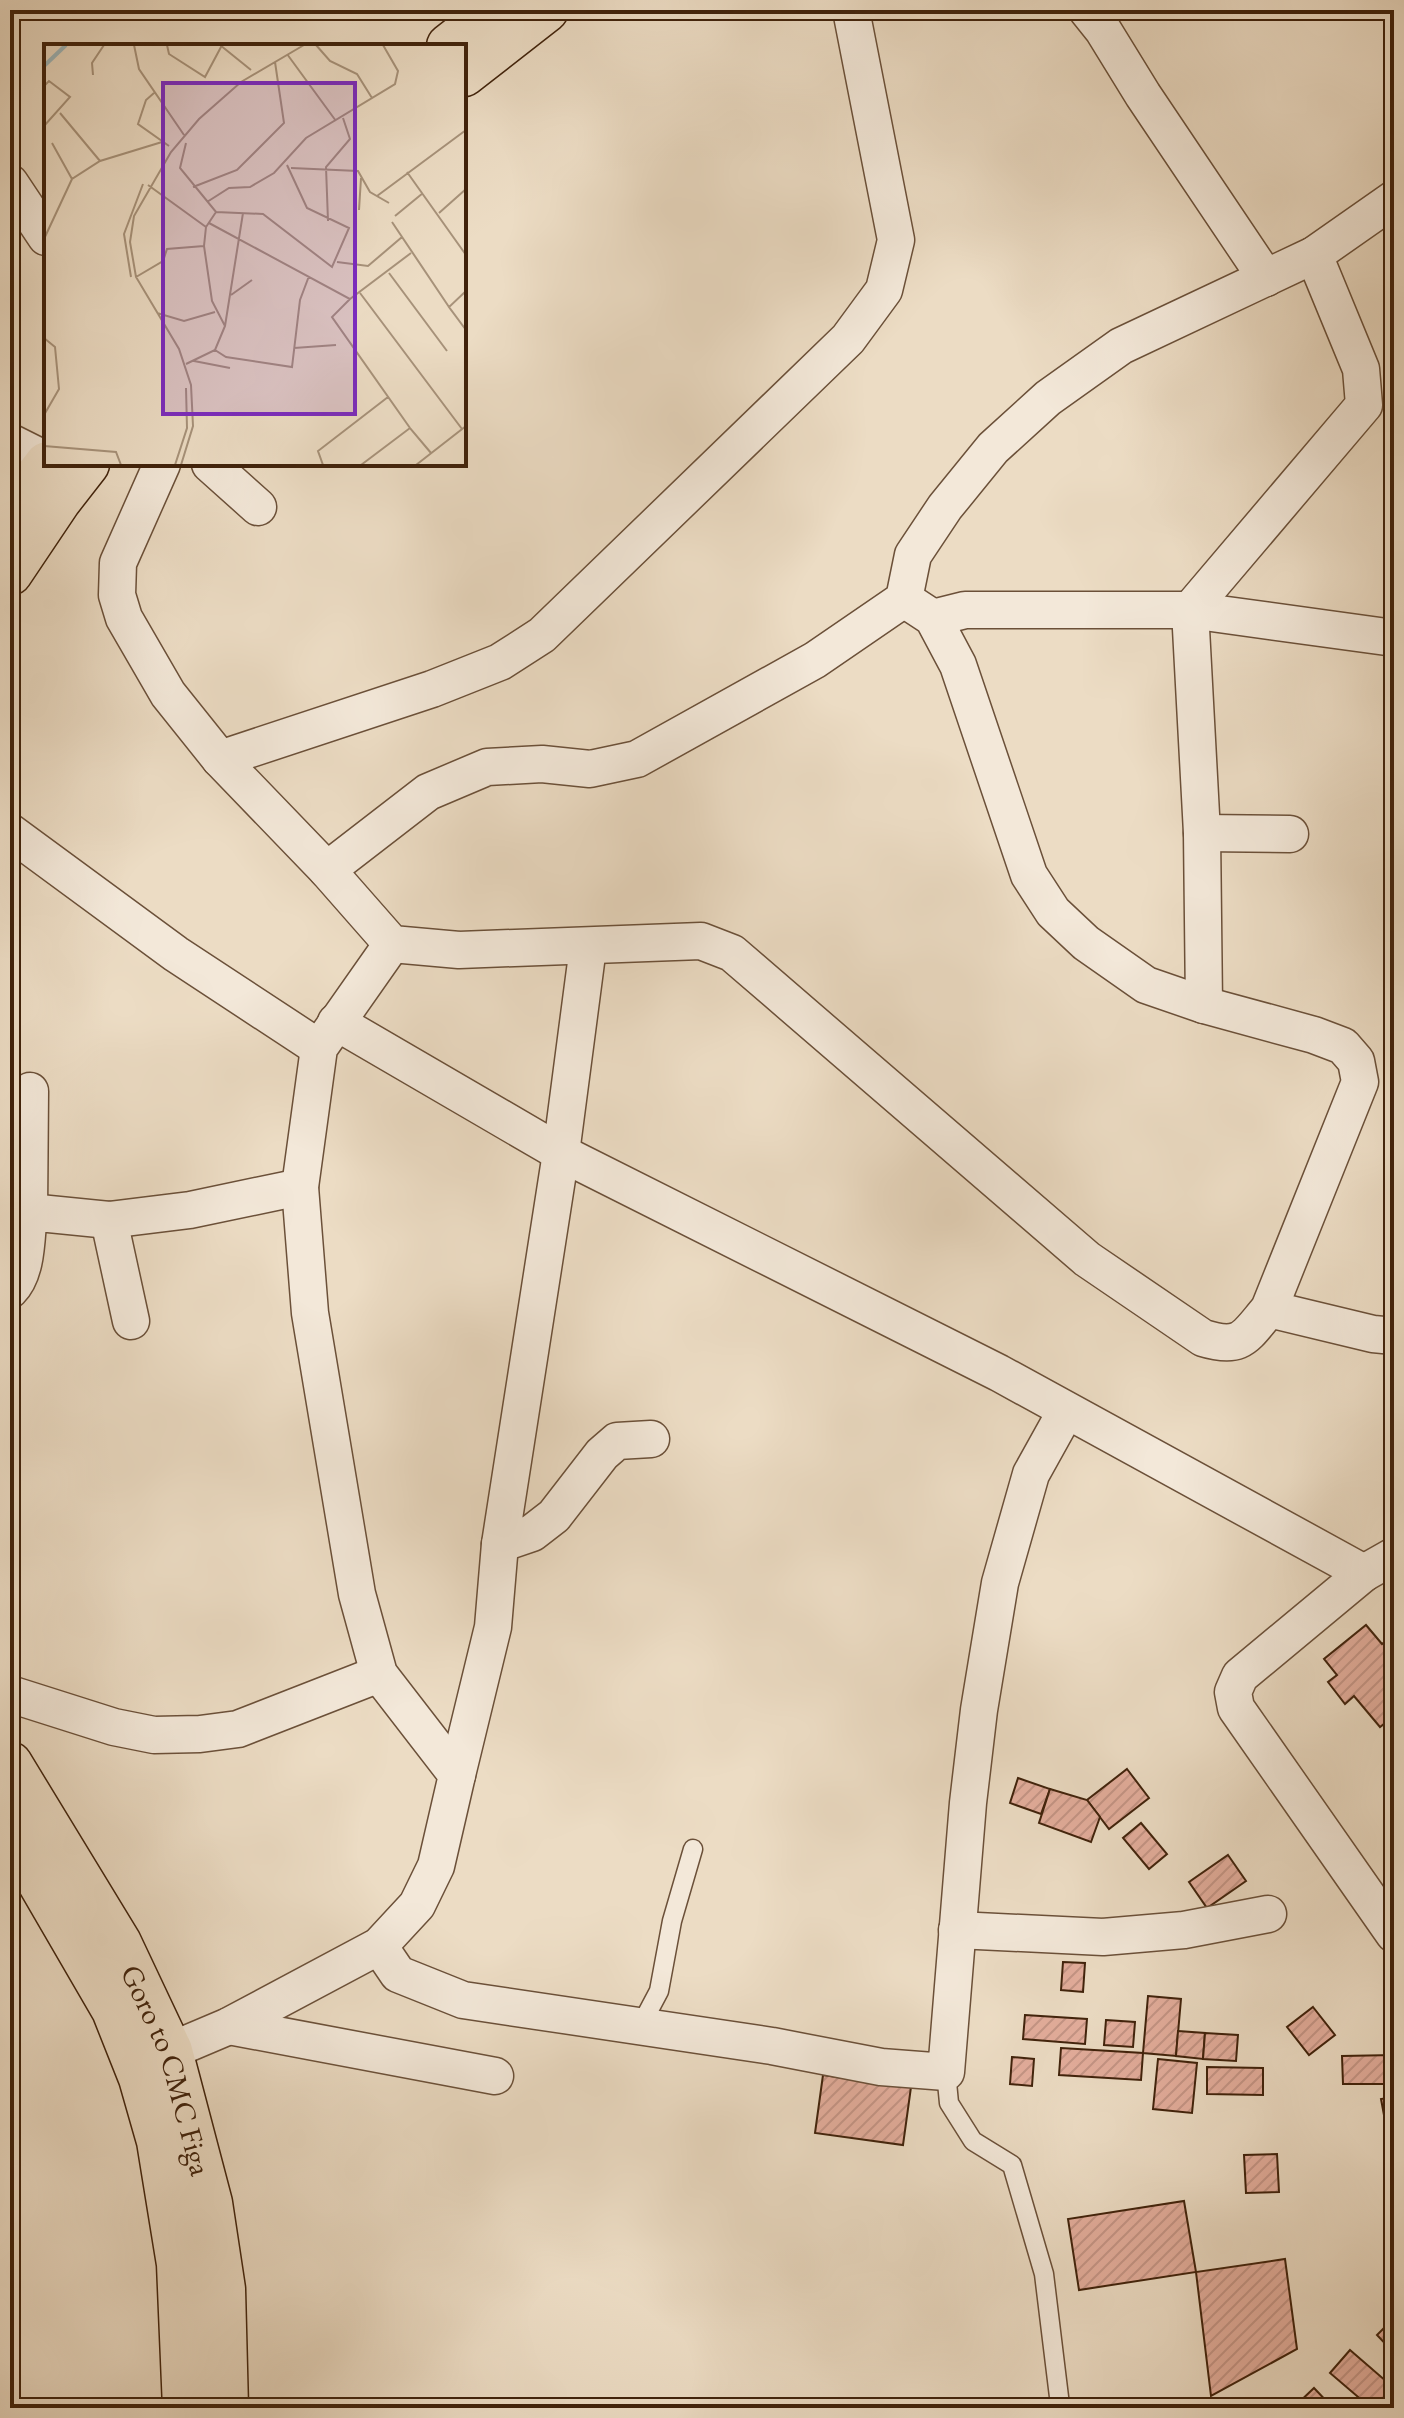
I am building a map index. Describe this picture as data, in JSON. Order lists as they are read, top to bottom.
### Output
{
  "streets": {
    "main road": ["Goro to CMC Figa"]
  }
}
